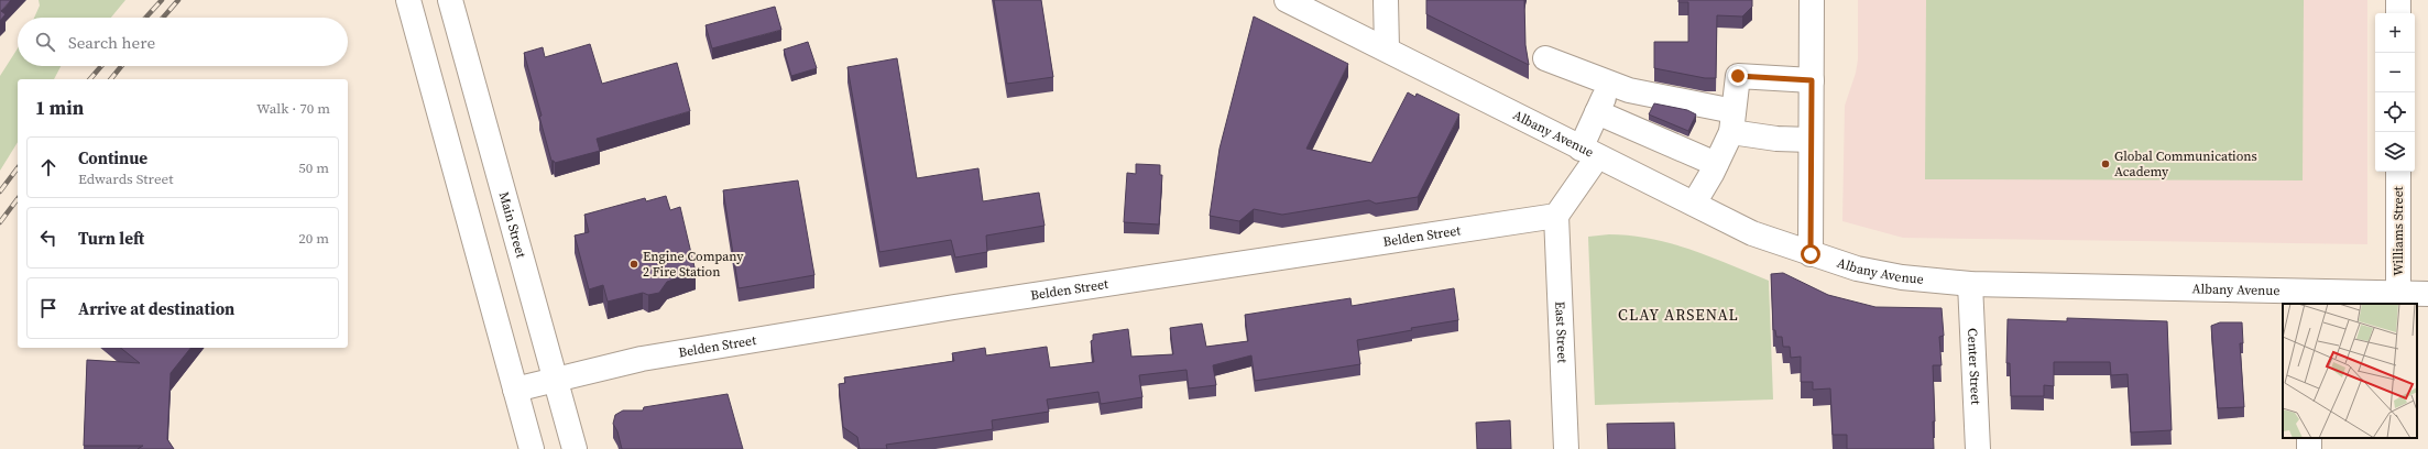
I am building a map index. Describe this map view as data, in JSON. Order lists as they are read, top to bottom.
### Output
{
  "streets": {
    "main road": [
      "Albany Avenue",
      "Main Street",
      "Williams Street",
      "Belden Street",
      "East Street",
      "Center Street"
    ]
  },
  "crossings": [
    ["Albany Avenue", "Williams Street"],
    ["Albany Avenue", "Center Street"],
    ["Main Street", "Belden Street"],
    ["Belden Street", "East Street"]
  ],
  "districts": ["CLAY ARSENAL"],
  "places": ["Global Communications Academy", "Engine Company 2 Fire Station"],
  "page": {
    "map_buttons": ["+", "−"],
    "search": "Search here",
    "heading": ["1 min", "Walk · 70 m"],
    "list": [
      ["Continue", "Edwards Street", "50 m"],
      ["Turn left", "20 m"],
      "Arrive at destination"
    ]
  }
}
